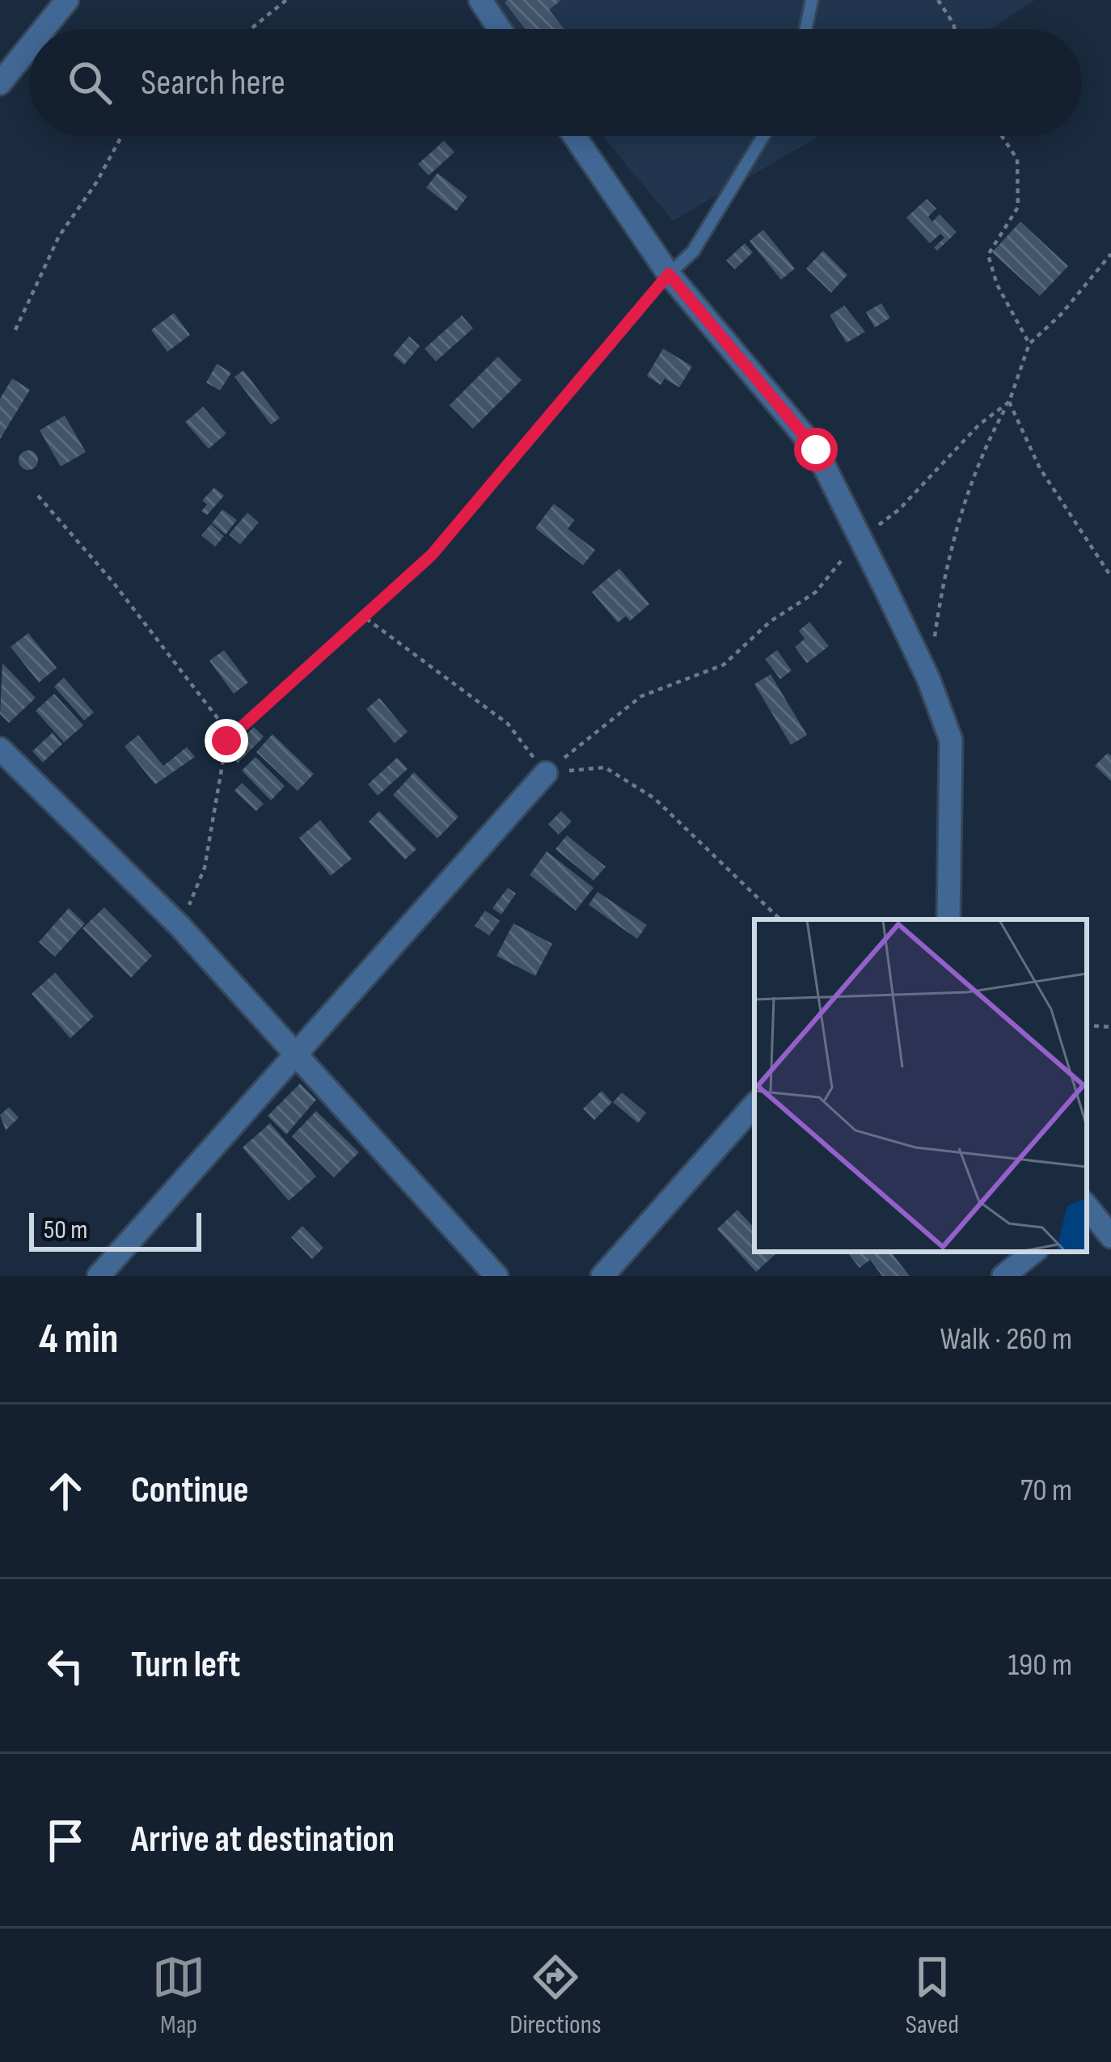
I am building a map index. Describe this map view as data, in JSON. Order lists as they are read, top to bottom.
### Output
{
  "scale_bar": "50 m",
  "page": {
    "search": "Search here",
    "scale": "50 m",
    "heading": ["4 min", "Walk · 260 m"],
    "list": [
      ["Continue", "70 m"],
      ["Turn left", "190 m"],
      "Arrive at destination"
    ],
    "nav": ["Map", "Directions", "Saved"]
  }
}
